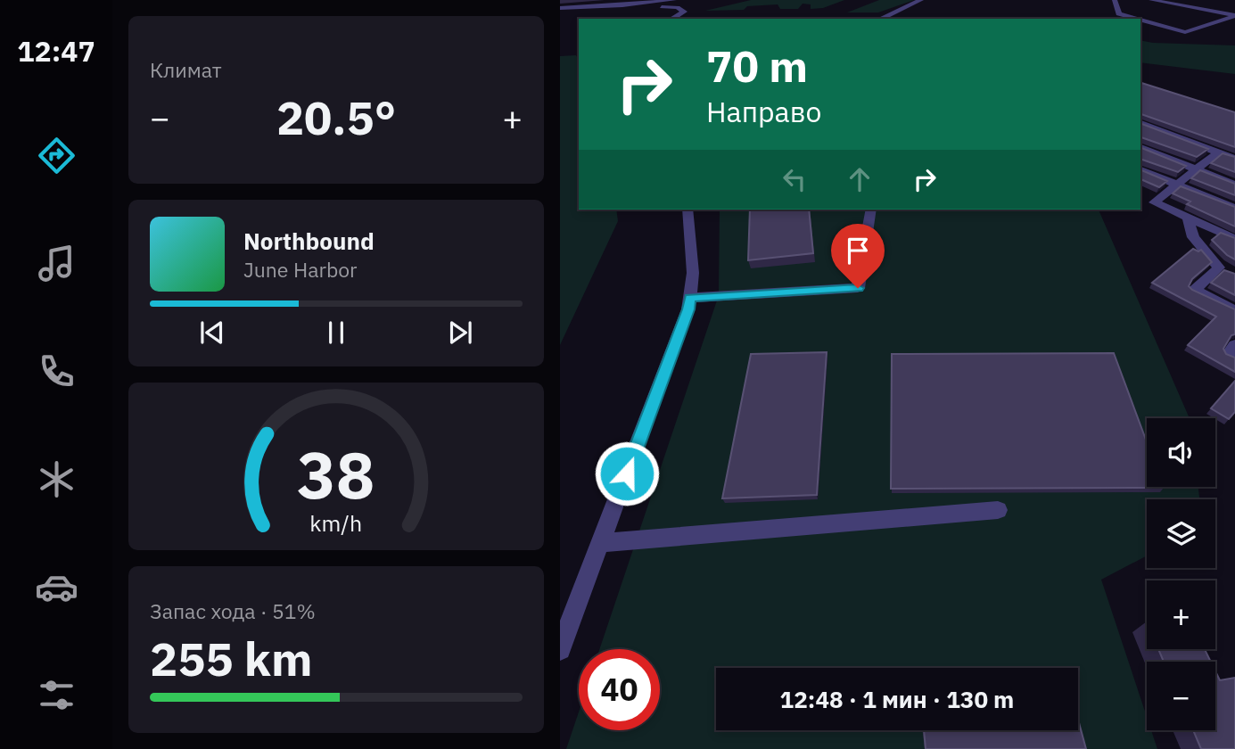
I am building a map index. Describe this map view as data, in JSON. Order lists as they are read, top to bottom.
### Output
{
  "page": {
    "tabs": "12:47",
    "tile": [
      "Климат",
      ["Запас хода · 51%", "255 km"]
    ],
    "turn": ["70 m", "Направо"],
    "heat": ["−", "20.5°", "+"],
    "song": ["Northbound", "June Harbor"],
    "map_buttons": ["+", "−"],
    "limit": "40",
    "trip": "12:48 · 1 мин · 130 m",
    "gauge": ["38", "km/h"]
  }
}
